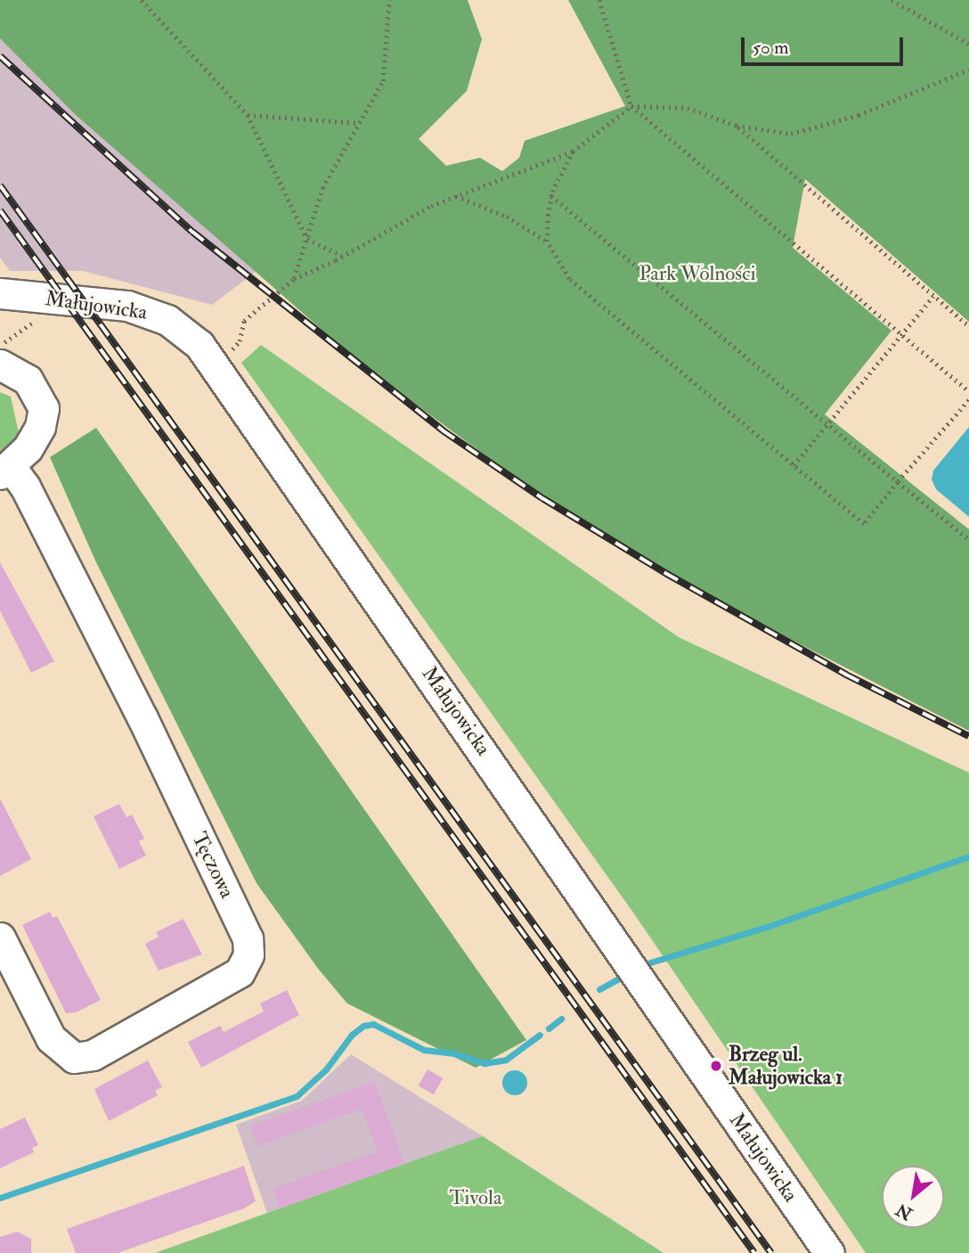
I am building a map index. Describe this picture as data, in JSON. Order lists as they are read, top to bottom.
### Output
{
  "streets": {
    "street": ["Małujowicka", "Tęczowa"]
  },
  "parks": ["Park Wolności", "Tivola"],
  "places": ["Brzeg ul. Małujowicka 1"],
  "scale_bar": "50 m",
  "north": "bottom left"
}
